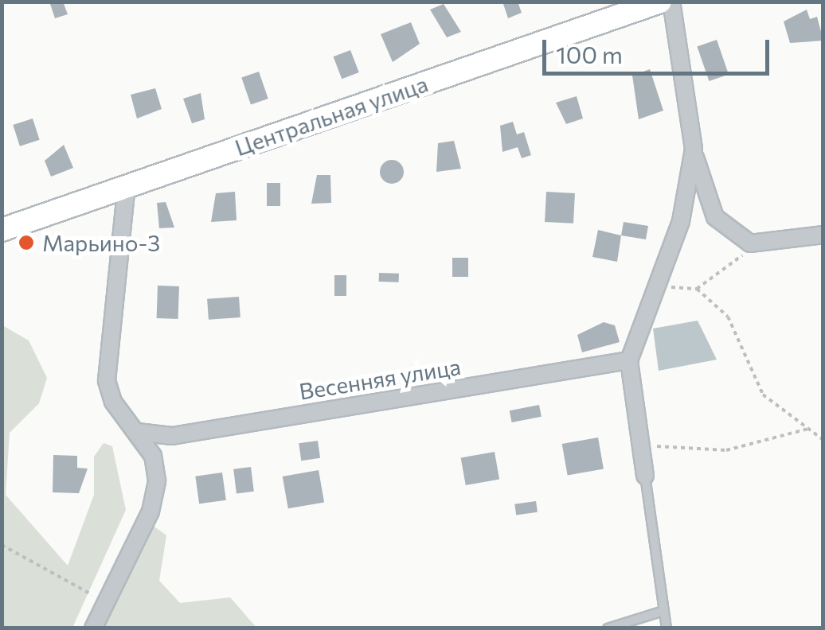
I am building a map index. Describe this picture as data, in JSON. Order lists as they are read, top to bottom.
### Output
{
  "streets": {
    "main road": ["Центральная улица"],
    "street": ["Весенняя улица"]
  },
  "places": ["Марьино-3"],
  "scale_bar": "100 m"
}
